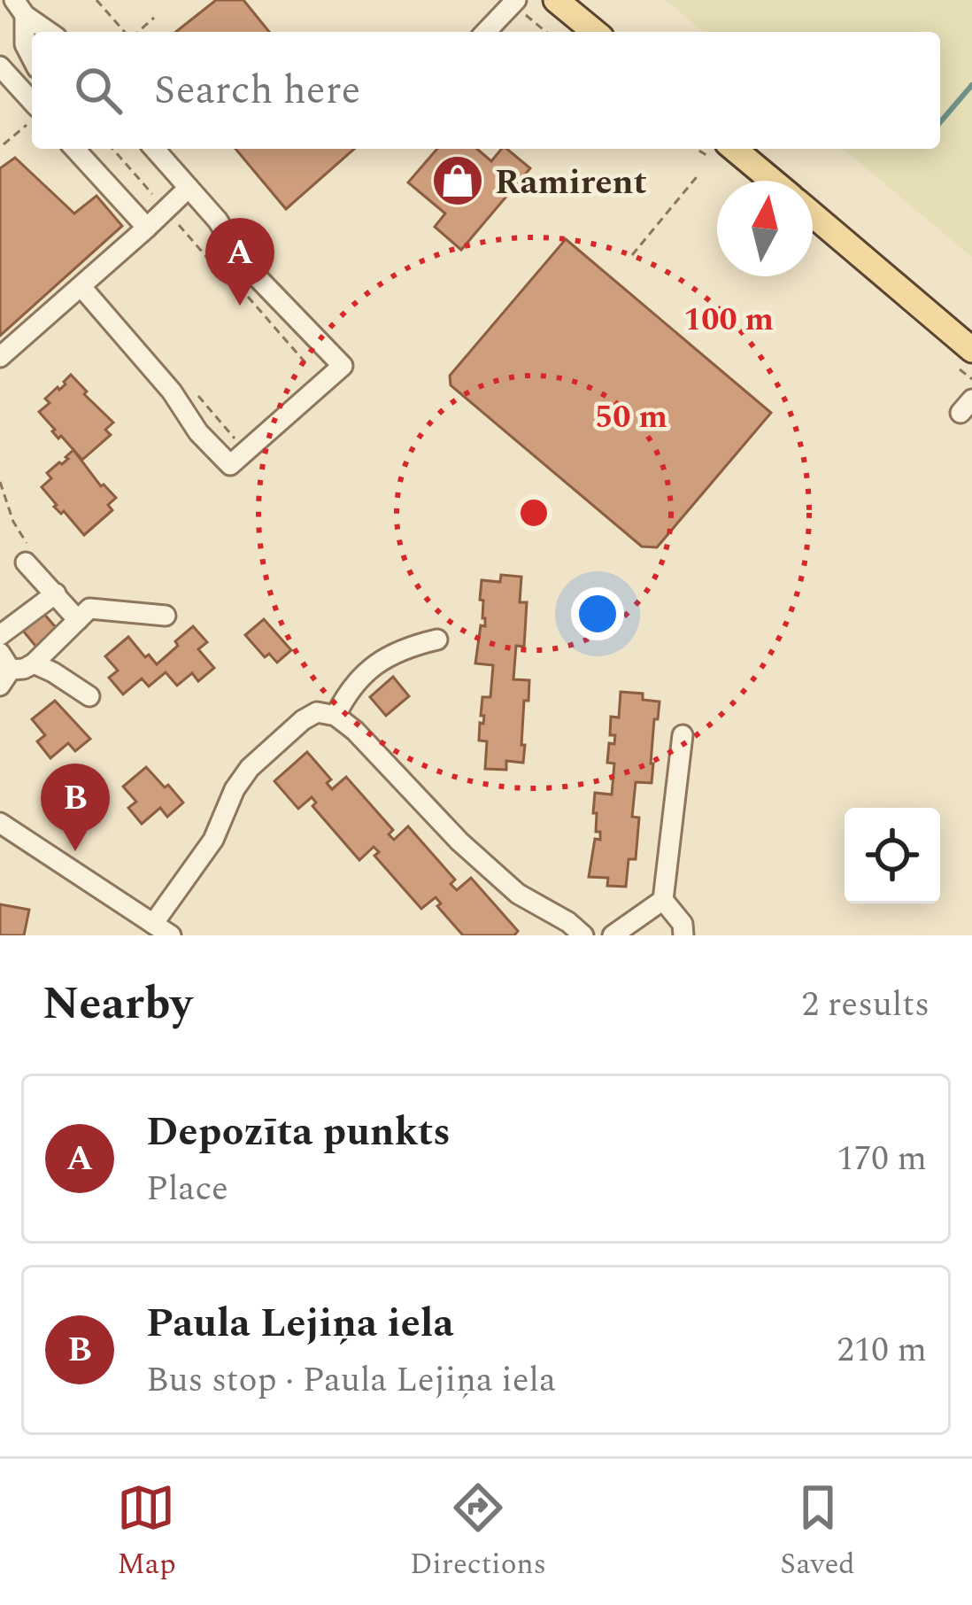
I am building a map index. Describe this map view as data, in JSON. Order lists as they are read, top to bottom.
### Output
{
  "places": {
    "shop": ["Ramirent"]
  },
  "north": "top",
  "page": {
    "search": "Search here",
    "pins": ["A", "B"],
    "heading": ["Nearby", "2 results"],
    "list": [
      {
        "mark": "A",
        "name": "Depozīta punkts",
        "note": "Place",
        "value": "170 m"
      },
      {
        "mark": "B",
        "name": "Paula Lejiņa iela",
        "note": "Bus stop · Paula Lejiņa iela",
        "value": "210 m"
      }
    ],
    "nav": ["Map", "Directions", "Saved"]
  },
  "rings": ["100 m", "50 m"]
}
